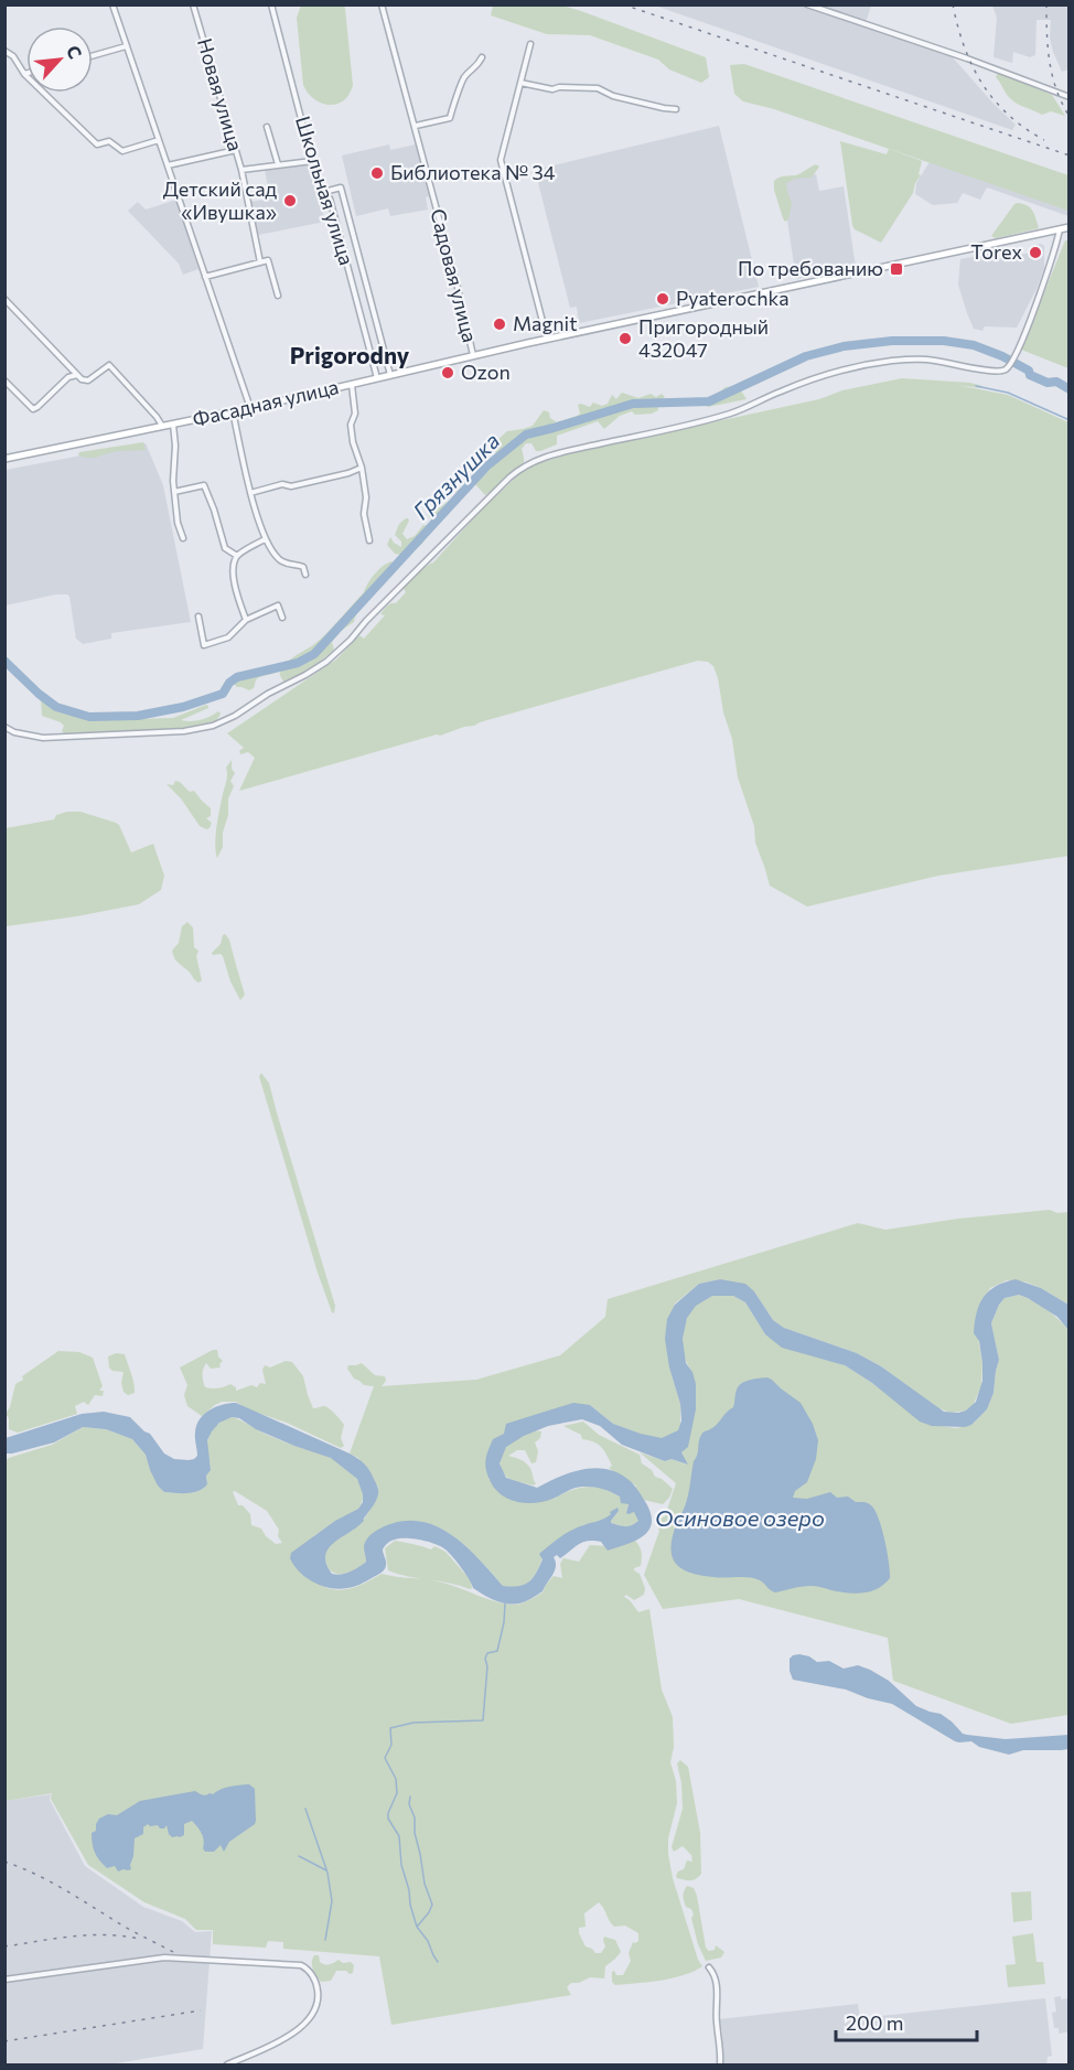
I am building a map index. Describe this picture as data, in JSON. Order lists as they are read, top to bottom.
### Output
{
  "streets": {
    "main road": ["Фасадная улица"],
    "street": ["Новая улица", "Школьная улица", "Садовая улица"]
  },
  "crossings": [
    ["Школьная улица", "Фасадная улица"],
    ["Садовая улица", "Фасадная улица"]
  ],
  "districts": ["Prigorodny"],
  "water": ["Грязнушка", "Осиновое озеро"],
  "places": {
    "other": [
      "Библиотека № 34",
      "Детский сад «Ивушка»",
      "Torex",
      "Pyaterochka",
      "Magnit",
      "Пригородный 432047",
      "Ozon"
    ],
    "transit": ["По требованию"]
  },
  "scale_bar": "200 m",
  "north": "top right"
}
